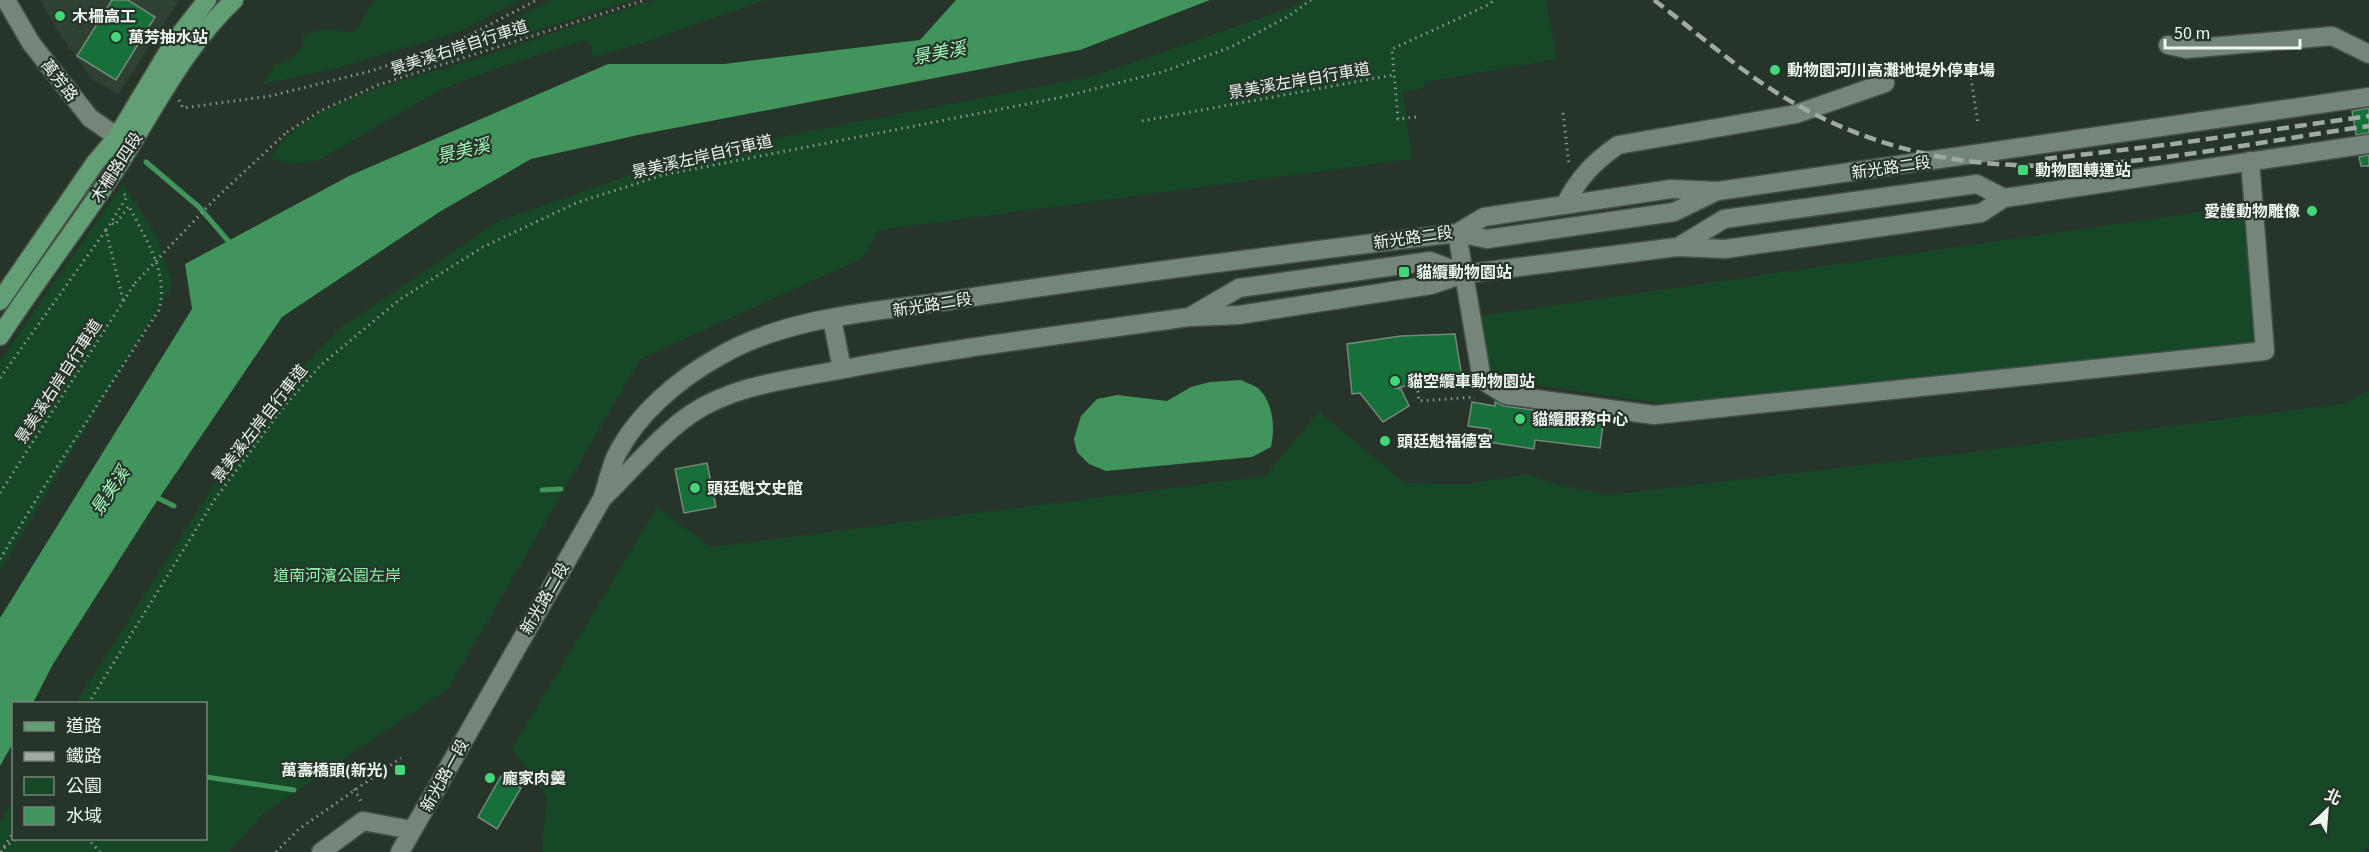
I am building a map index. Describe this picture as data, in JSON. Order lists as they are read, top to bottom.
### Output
{
  "streets": {
    "main road": ["木柵路四段"],
    "street": ["萬芳路", "新光路二段", "新光路一段"],
    "path": ["景美溪右岸自行車道", "景美溪左岸自行車道"]
  },
  "crossings": [
    ["萬芳路", "木柵路四段"],
    ["新光路二段", "新光路一段"]
  ],
  "water": ["景美溪"],
  "parks": ["道南河濱公園左岸"],
  "places": {
    "other": [
      "木柵高工",
      "萬芳抽水站",
      "動物園河川高灘地堤外停車場",
      "愛護動物雕像",
      "貓空纜車動物園站",
      "貓纜服務中心",
      "頭廷魁福德宮",
      "頭廷魁文史館",
      "龐家肉羹"
    ],
    "transit": ["動物園轉運站", "貓纜動物園站", "萬壽橋頭(新光)"]
  },
  "legend": [
    "道路",
    "鐵路",
    "公園",
    "水域"
  ],
  "scale_bar": "50 m",
  "north": "top right"
}
